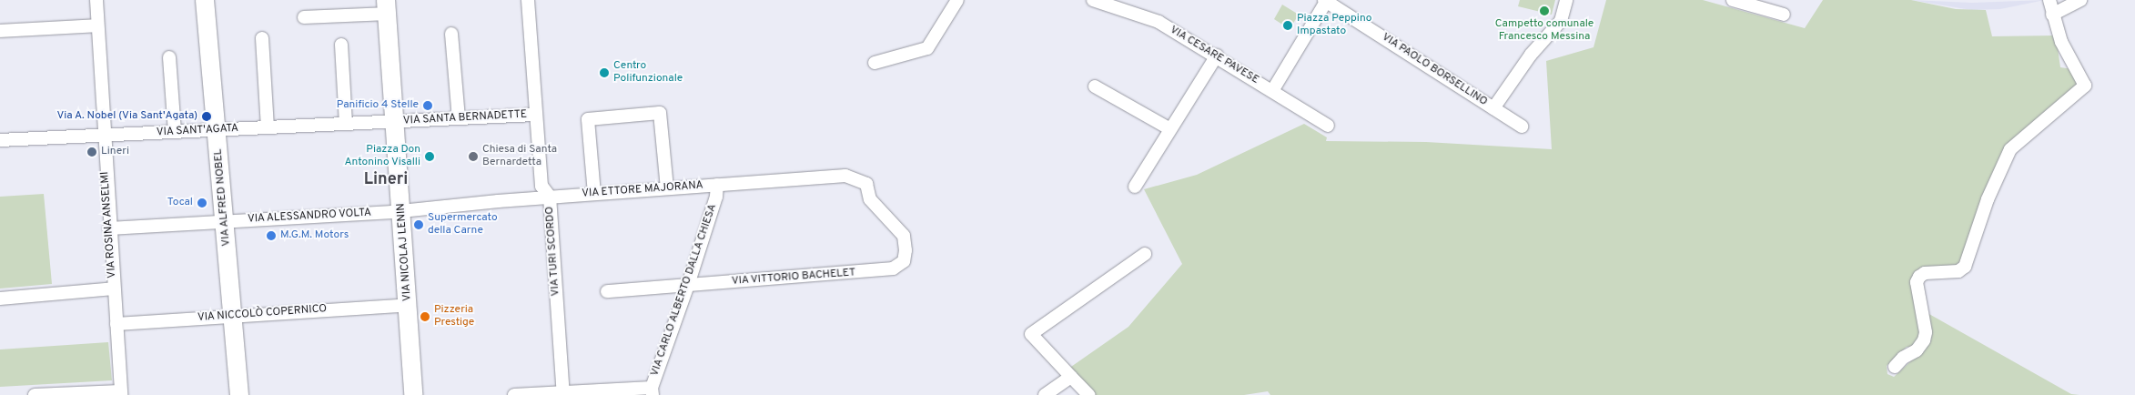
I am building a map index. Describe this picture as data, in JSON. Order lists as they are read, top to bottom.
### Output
{
  "streets": {
    "main road": ["VIA ALFRED NOBEL", "VIA NICOLAJ LENIN"],
    "street": [
      "VIA CESARE PAVESE",
      "VIA PAOLO BORSELLINO",
      "VIA SANTA BERNADETTE",
      "VIA SANT'AGATA",
      "VIA ETTORE MAJORANA",
      "VIA ALESSANDRO VOLTA",
      "VIA ROSINA ANSELMI",
      "VIA TURI SCORDO",
      "VIA VITTORIO BACHELET",
      "VIA CARLO ALBERTO DALLA CHIESA",
      "VIA NICCOLÒ COPERNICO"
    ]
  },
  "crossings": [
    ["VIA SANTA BERNADETTE", "VIA SANT'AGATA"],
    ["VIA SANTA BERNADETTE", "VIA TURI SCORDO"],
    ["VIA SANTA BERNADETTE", "VIA NICOLAJ LENIN"],
    ["VIA SANT'AGATA", "VIA ALFRED NOBEL"],
    ["VIA SANT'AGATA", "VIA ROSINA ANSELMI"],
    ["VIA SANT'AGATA", "VIA NICOLAJ LENIN"],
    ["VIA ETTORE MAJORANA", "VIA ALESSANDRO VOLTA"],
    ["VIA ETTORE MAJORANA", "VIA TURI SCORDO"],
    ["VIA ETTORE MAJORANA", "VIA NICOLAJ LENIN"],
    ["VIA ETTORE MAJORANA", "VIA VITTORIO BACHELET"],
    ["VIA ETTORE MAJORANA", "VIA CARLO ALBERTO DALLA CHIESA"],
    ["VIA ALFRED NOBEL", "VIA ALESSANDRO VOLTA"],
    ["VIA ALFRED NOBEL", "VIA NICCOLÒ COPERNICO"],
    ["VIA ALESSANDRO VOLTA", "VIA ROSINA ANSELMI"],
    ["VIA ALESSANDRO VOLTA", "VIA NICOLAJ LENIN"],
    ["VIA ROSINA ANSELMI", "VIA NICCOLÒ COPERNICO"],
    ["VIA NICOLAJ LENIN", "VIA NICCOLÒ COPERNICO"],
    ["VIA VITTORIO BACHELET", "VIA CARLO ALBERTO DALLA CHIESA"]
  ],
  "districts": ["Lineri"],
  "places": [
    "Campetto comunale Francesco Messina",
    "Piazza Peppino Impastato",
    "Centro Polifunzionale",
    "Panificio 4 Stelle",
    "Via A. Nobel (Via Sant'Agata)",
    "Lineri",
    "Piazza Don Antonino Visalli",
    "Chiesa di Santa Bernardetta",
    "Tocal",
    "Supermercato della Carne",
    "M.G.M. Motors",
    "Pizzeria Prestige"
  ]
}
